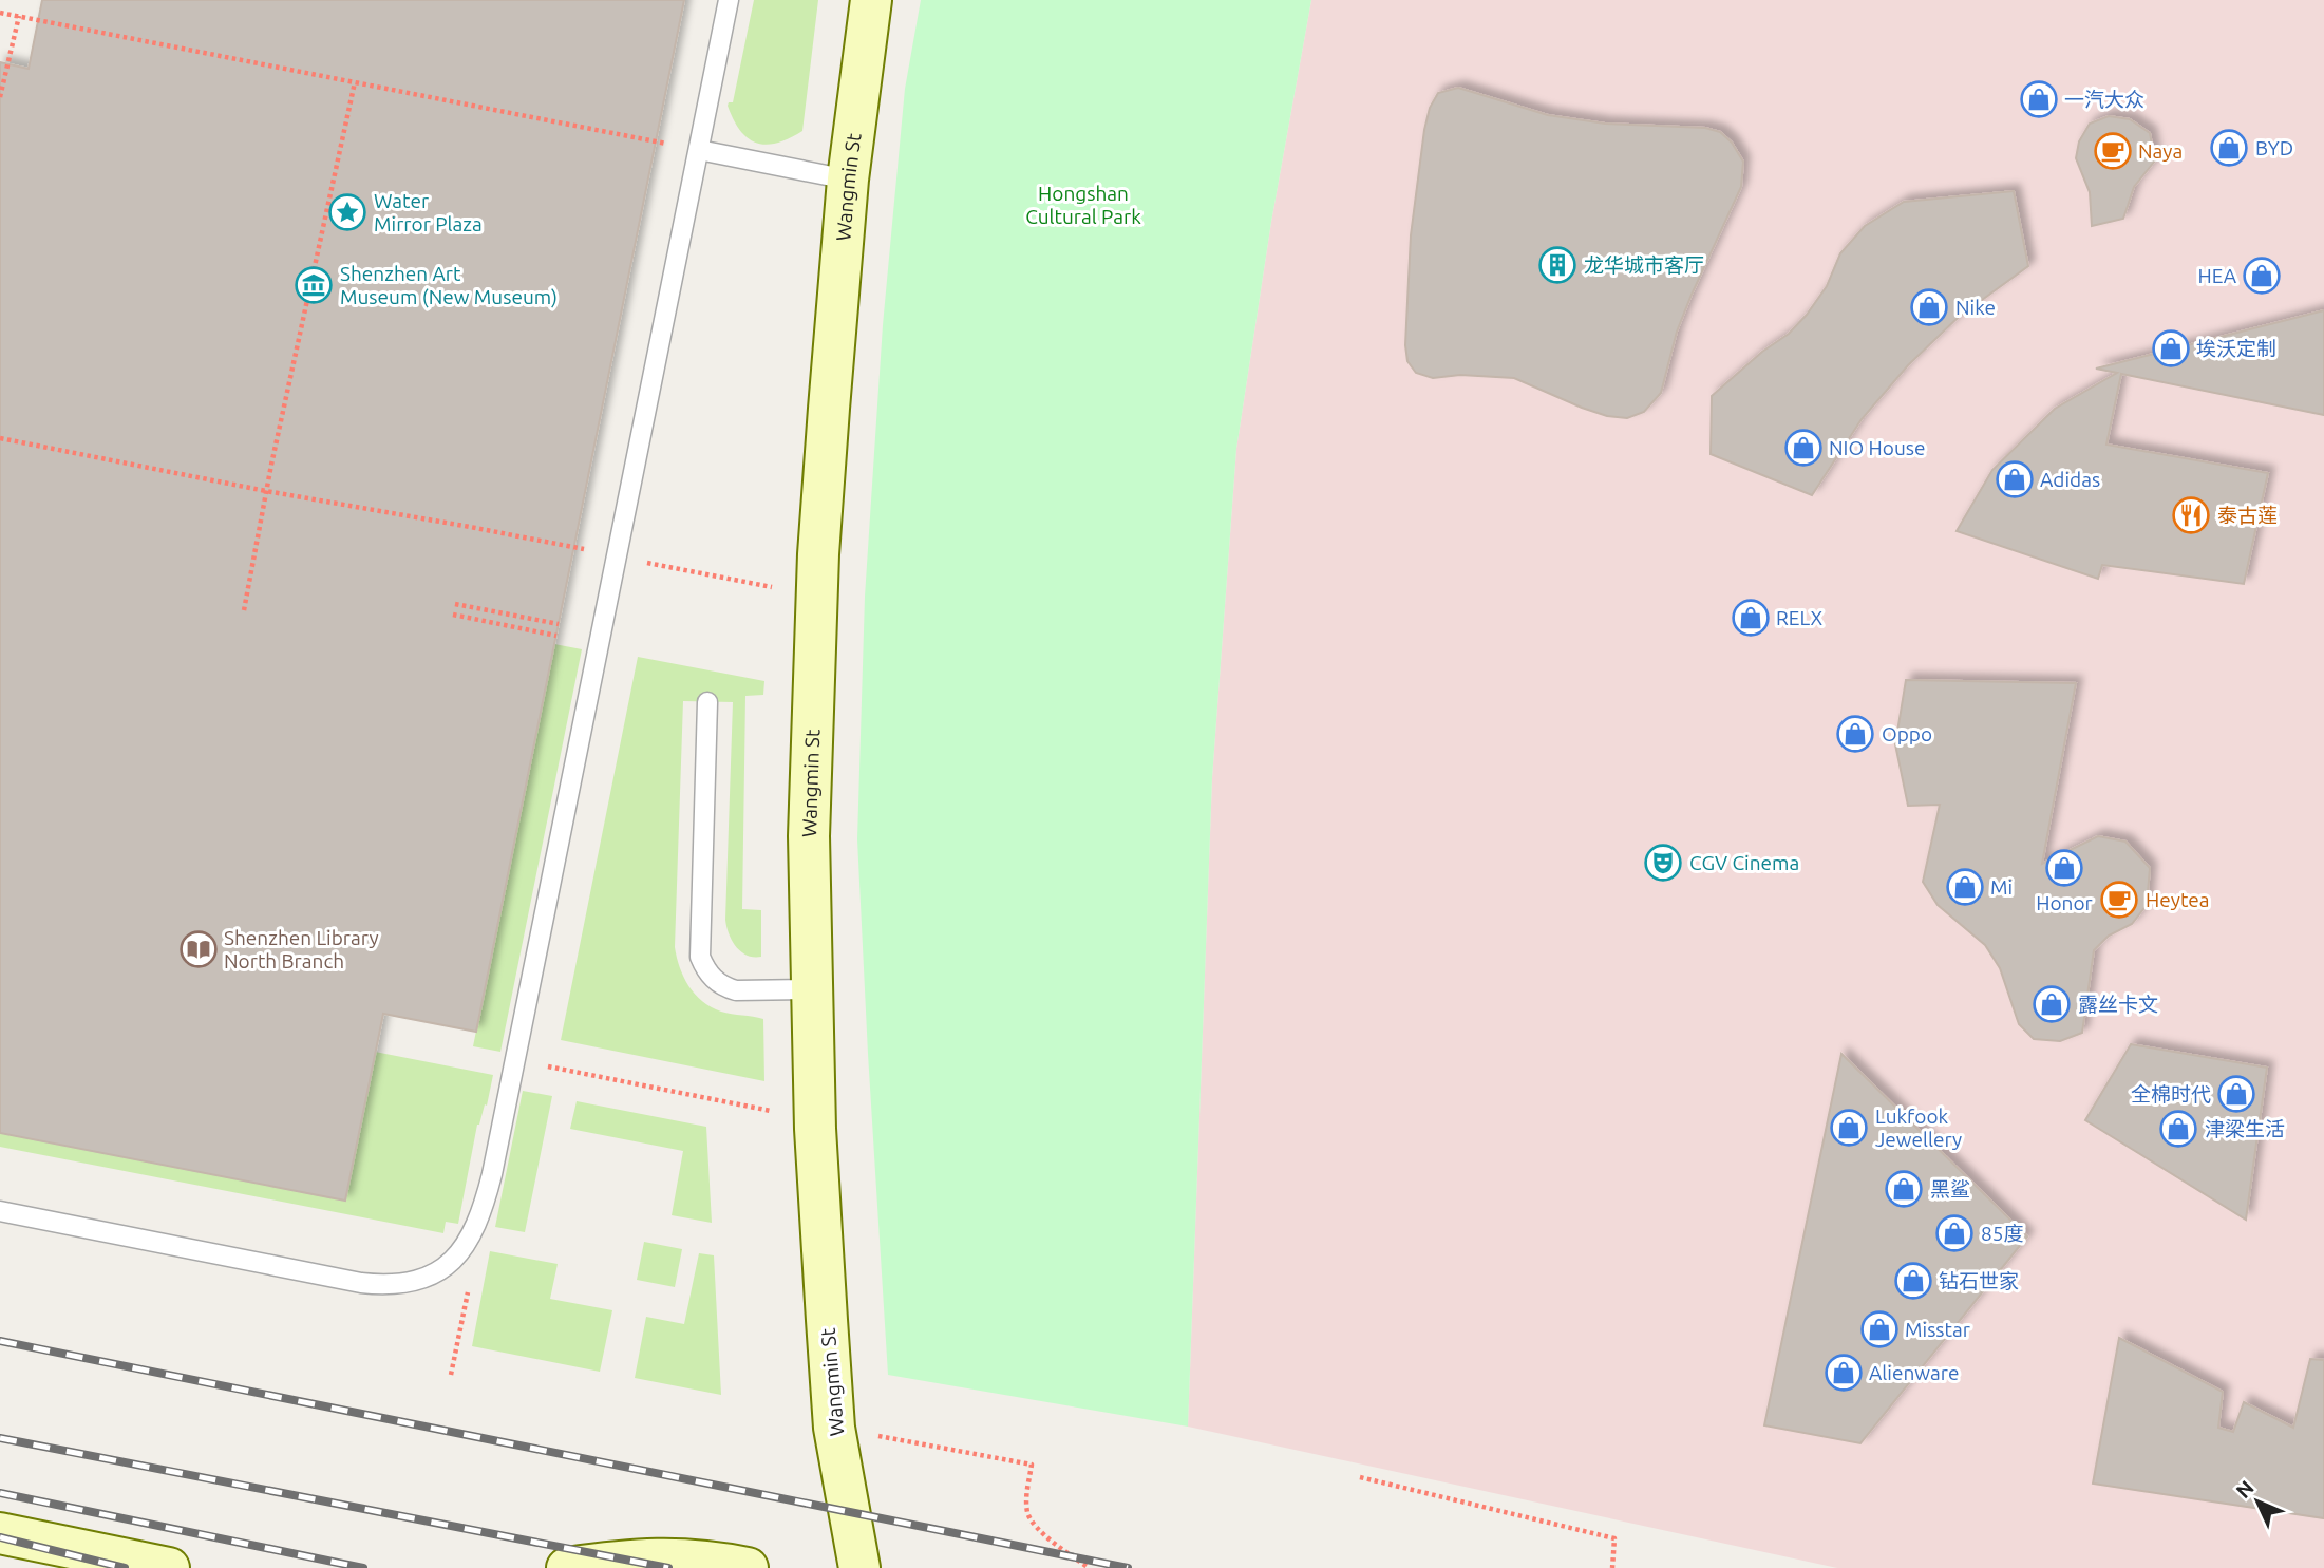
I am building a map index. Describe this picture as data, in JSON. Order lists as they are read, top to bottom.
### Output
{
  "streets": {
    "street": ["Wangmin St"]
  },
  "parks": ["Hongshan Cultural Park"],
  "places": {
    "shop": [
      "一汽大众",
      "BYD",
      "HEA",
      "Nike",
      "埃沃定制",
      "NIO House",
      "Adidas",
      "RELX",
      "Oppo",
      "Honor",
      "Mi",
      "露丝卡文",
      "全棉时代",
      "Lukfook Jewellery",
      "津梁生活",
      "黑鲨",
      "85度",
      "钻石世家",
      "Misstar",
      "Alienware"
    ],
    "cafe": ["Naya", "Heytea"],
    "place": ["Water Mirror Plaza"],
    "building": ["龙华城市客厅"],
    "museum": ["Shenzhen Art Museum (New Museum)"],
    "restaurant": ["泰古莲"],
    "theatre": ["CGV Cinema"],
    "library": ["Shenzhen Library North Branch"]
  },
  "north": "top left"
}
